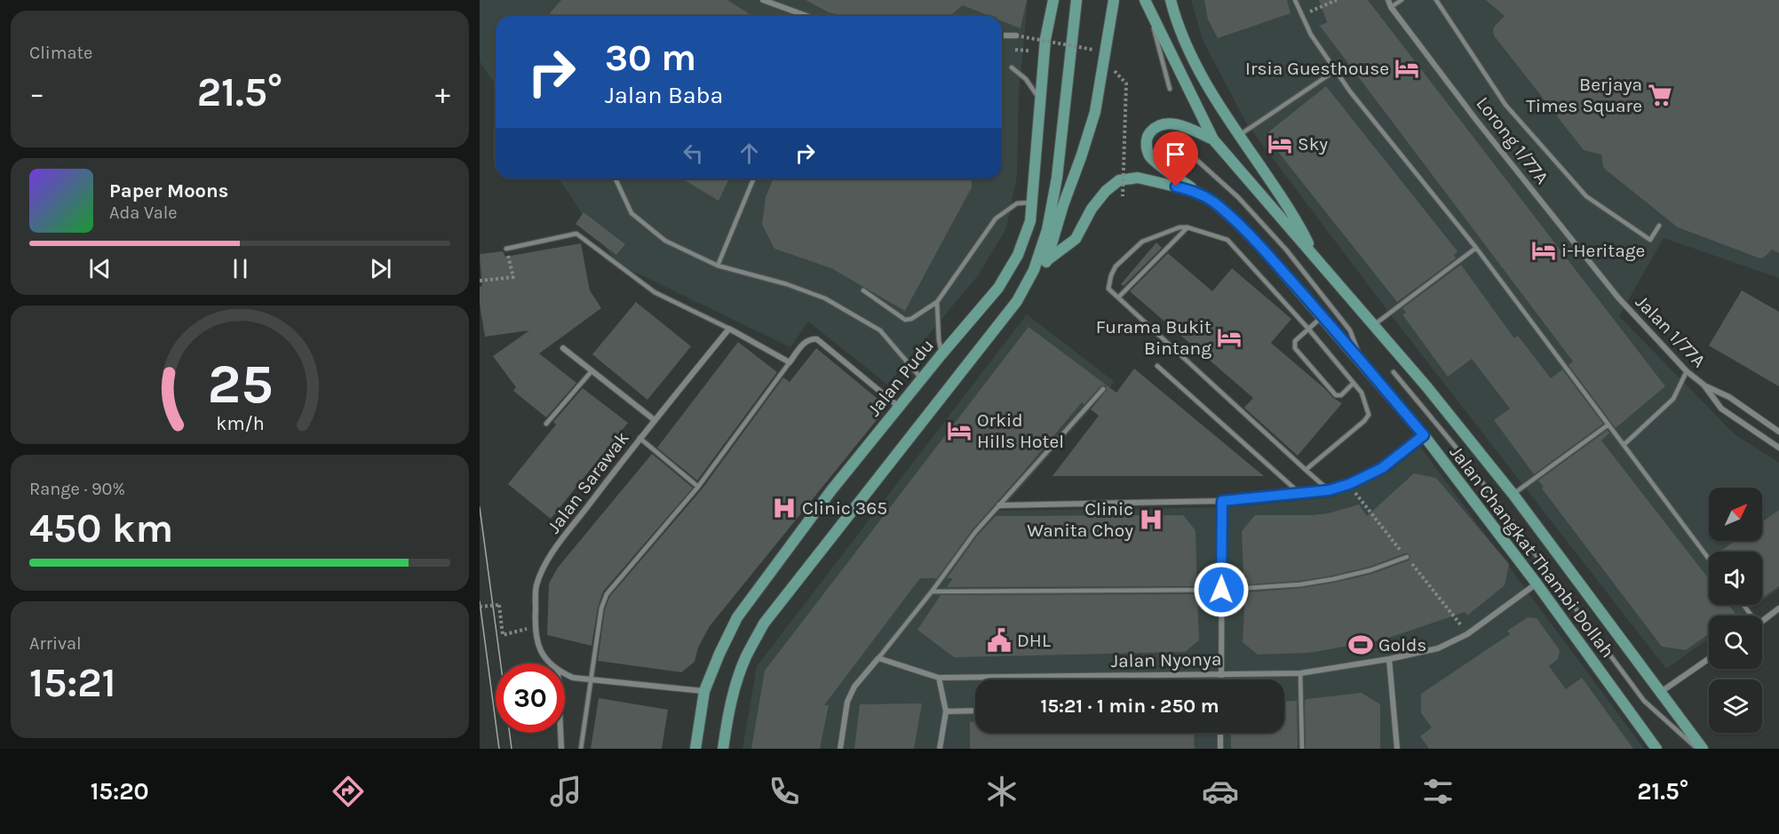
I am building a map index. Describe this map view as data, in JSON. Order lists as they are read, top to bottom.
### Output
{
  "streets": {
    "main road": ["Jalan Pudu", "Jalan Changkat Thambi Dollah"],
    "street": [
      "Lorong 1/77A",
      "Jalan 1/77A",
      "Jalan Sarawak",
      "Jalan Nyonya"
    ]
  },
  "crossings": [
    ["Lorong 1/77A", "Jalan 1/77A"],
    ["Jalan Changkat Thambi Dollah", "Jalan Nyonya"]
  ],
  "places": {
    "hotel": [
      "Irsia Guesthouse",
      "Sky",
      "i-Heritage",
      "Furama Bukit Bintang",
      "Orkid Hills Hotel"
    ],
    "supermarket": ["Berjaya Times Square"],
    "hospital": ["Clinic 365", "Clinic Wanita Choy"],
    "public building": ["DHL"],
    "sports": ["Golds"]
  },
  "north": "top right",
  "page": {
    "tile": [
      "Climate",
      ["Range · 90%", "450 km"],
      ["Arrival", "15:21"]
    ],
    "turn": ["30 m", "Jalan Baba"],
    "heat": ["−", "21.5°", "+"],
    "song": ["Paper Moons", "Ada Vale"],
    "limit": "30",
    "trip": "15:21 · 1 min · 250 m",
    "tabs": ["15:20", "21.5°"],
    "gauge": ["25", "km/h"]
  }
}
